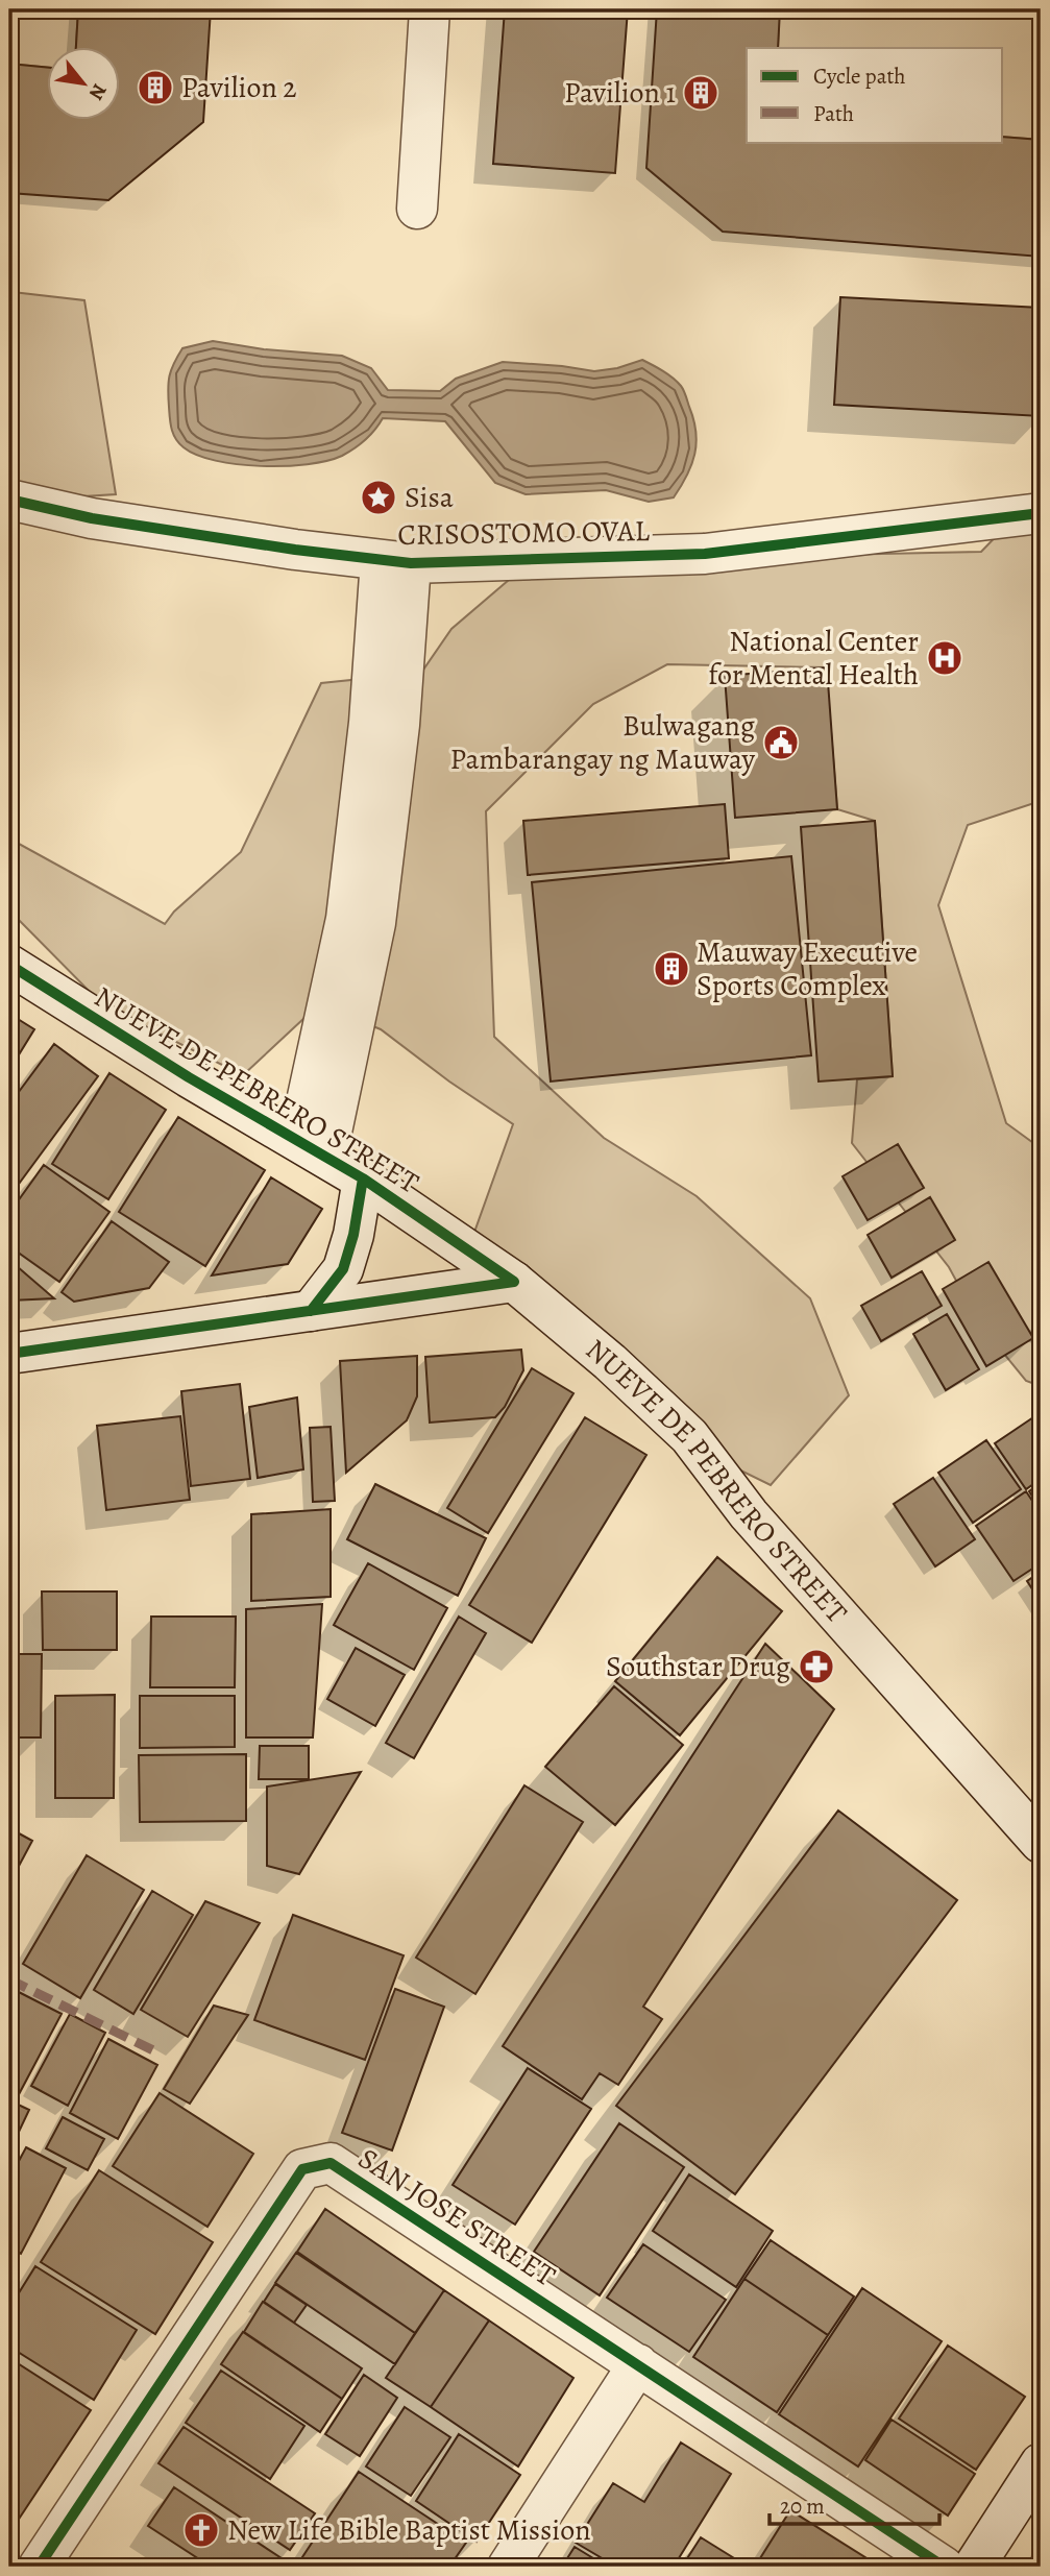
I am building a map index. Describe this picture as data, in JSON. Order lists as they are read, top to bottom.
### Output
{
  "streets": {
    "street": ["CRISOSTOMO OVAL", "NUEVE DE PEBRERO STREET", "SAN JOSE STREET"]
  },
  "places": {
    "building": ["Pavilion 2", "Pavilion 1", "Mauway Executive Sports Complex"],
    "place": ["Sisa"],
    "hospital": ["National Center for Mental Health"],
    "public building": ["Bulwagang Pambarangay ng Mauway"],
    "pharmacy": ["Southstar Drug"],
    "church": ["New Life Bible Baptist Mission"]
  },
  "legend": ["Cycle path", "Path"],
  "scale_bar": "20 m",
  "north": "bottom right"
}
